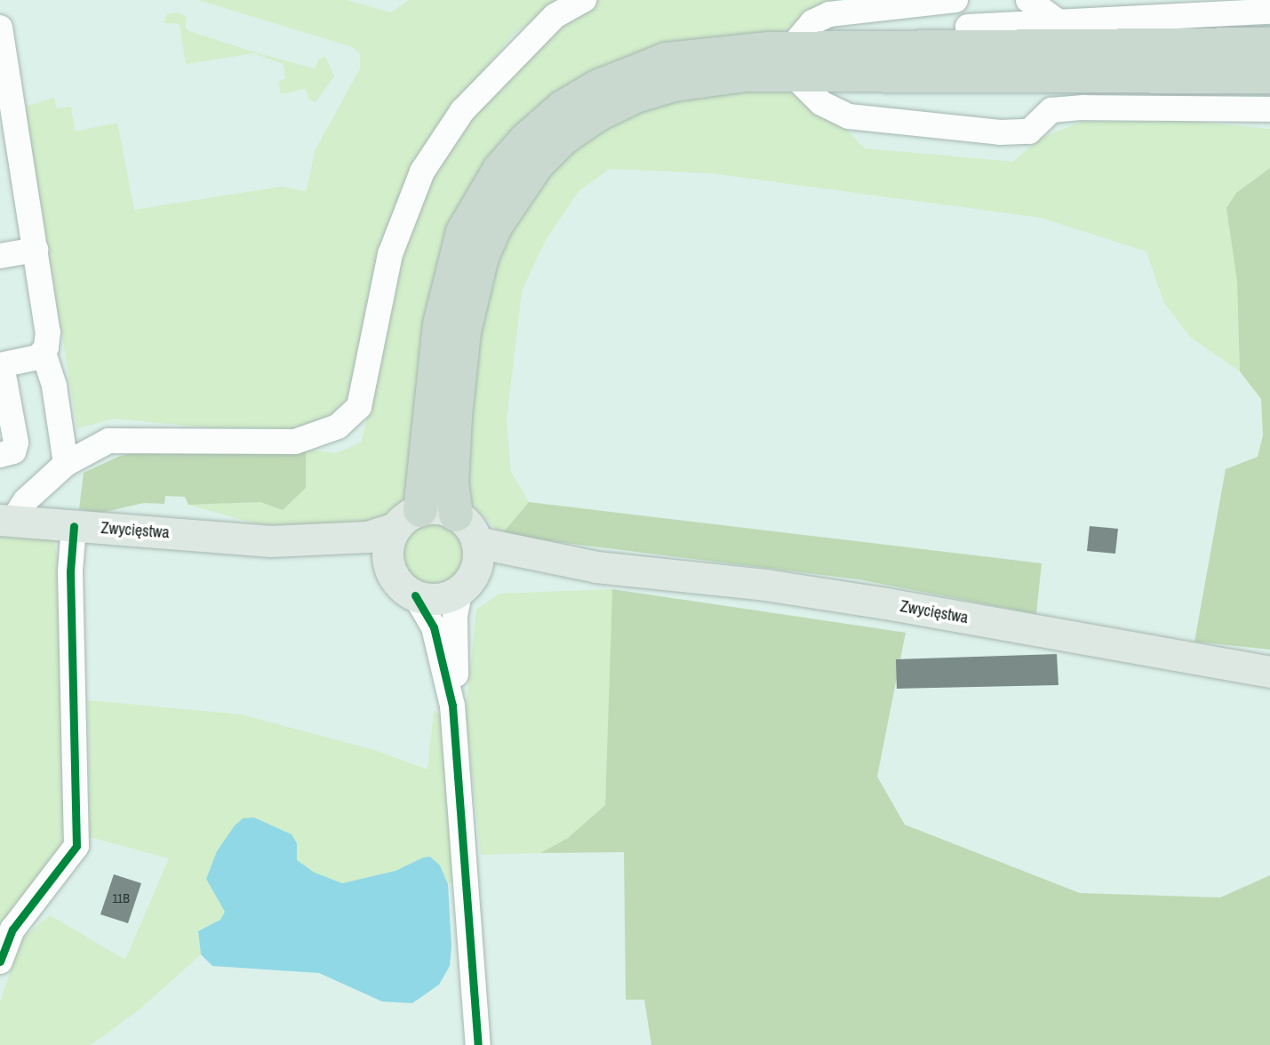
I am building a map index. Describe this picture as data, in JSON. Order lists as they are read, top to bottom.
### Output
{
  "streets": {
    "main road": ["Zwycięstwa"]
  },
  "house_numbers": ["11B"]
}
